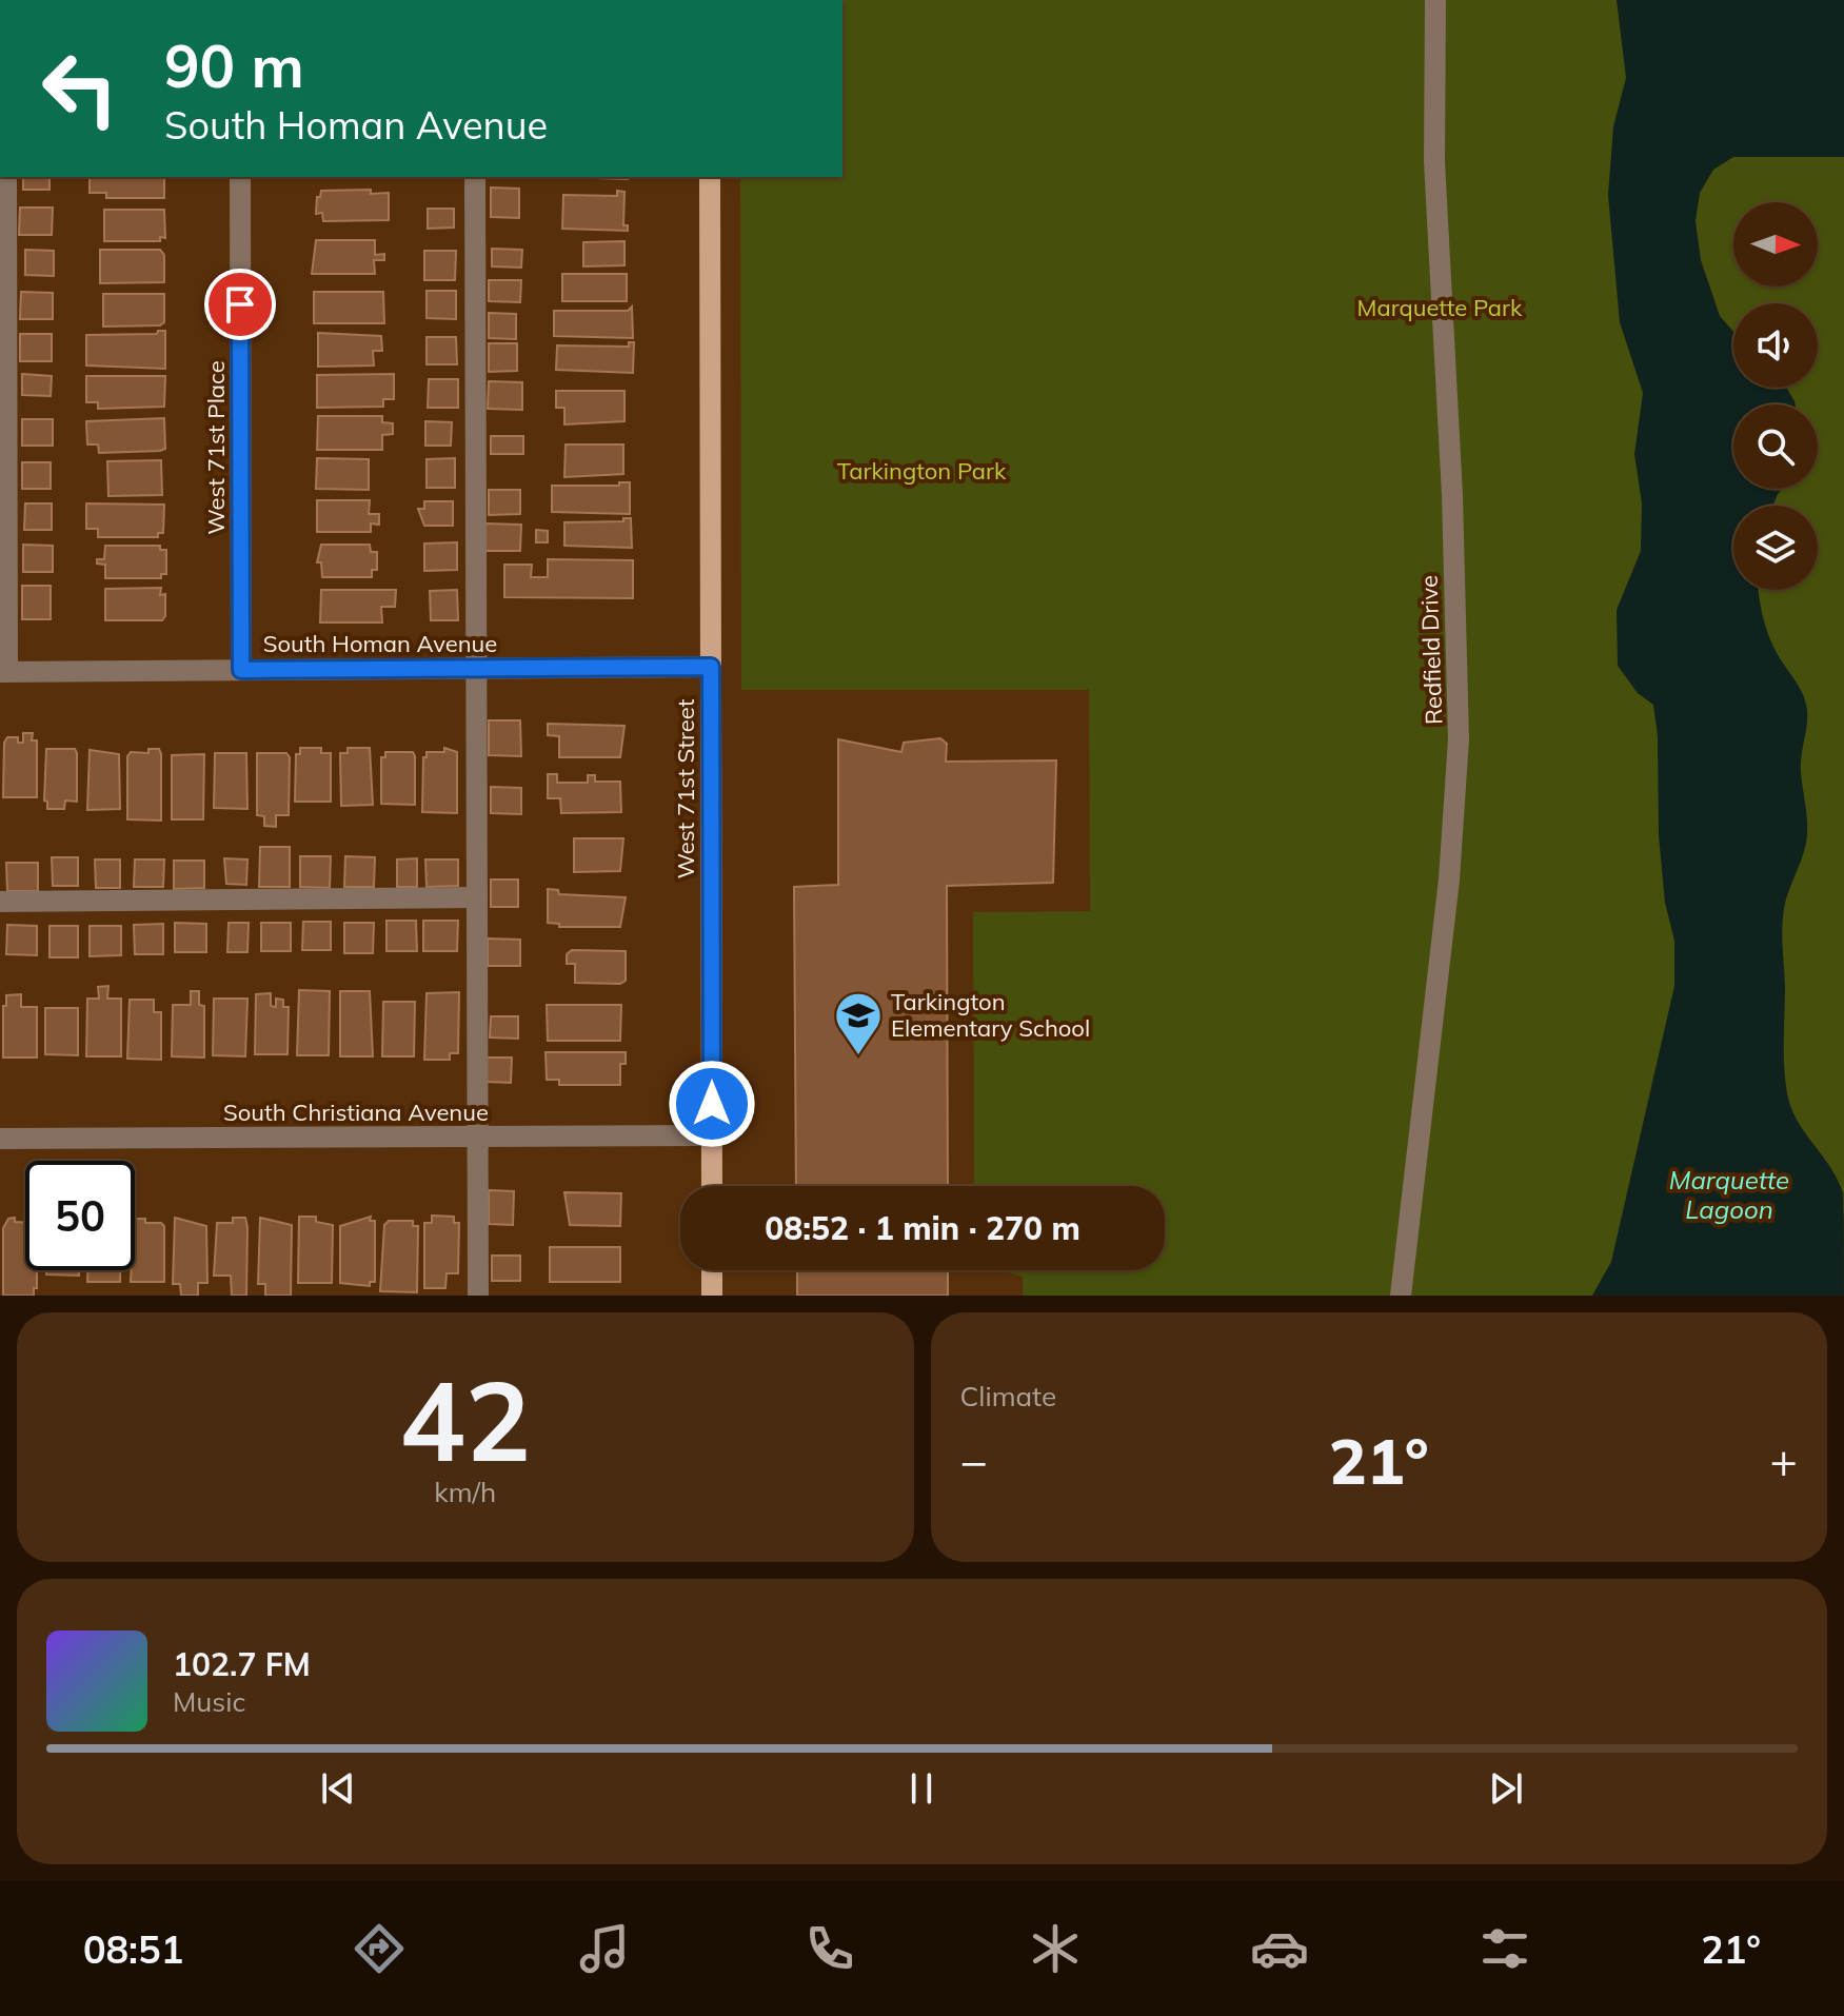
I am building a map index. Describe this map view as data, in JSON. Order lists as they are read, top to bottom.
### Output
{
  "streets": {
    "main road": ["West 71st Street"],
    "street": [
      "West 71st Place",
      "South Homan Avenue",
      "Redfield Drive",
      "South Christiana Avenue"
    ]
  },
  "crossings": [
    ["West 71st Place", "South Homan Avenue"],
    ["South Homan Avenue", "West 71st Street"],
    ["West 71st Street", "South Christiana Avenue"]
  ],
  "water": ["Marquette Lagoon"],
  "parks": ["Marquette Park", "Tarkington Park"],
  "places": {
    "school or university": ["Tarkington Elementary School"]
  },
  "north": "right",
  "page": {
    "turn": ["90 m", "South Homan Avenue"],
    "limit": "50",
    "trip": "08:52 · 1 min · 270 m",
    "tile": [
      ["42", "km/h"],
      "Climate"
    ],
    "heat": ["−", "21°", "+"],
    "song": ["102.7 FM", "Music"],
    "tabs": ["08:51", "21°"]
  }
}
